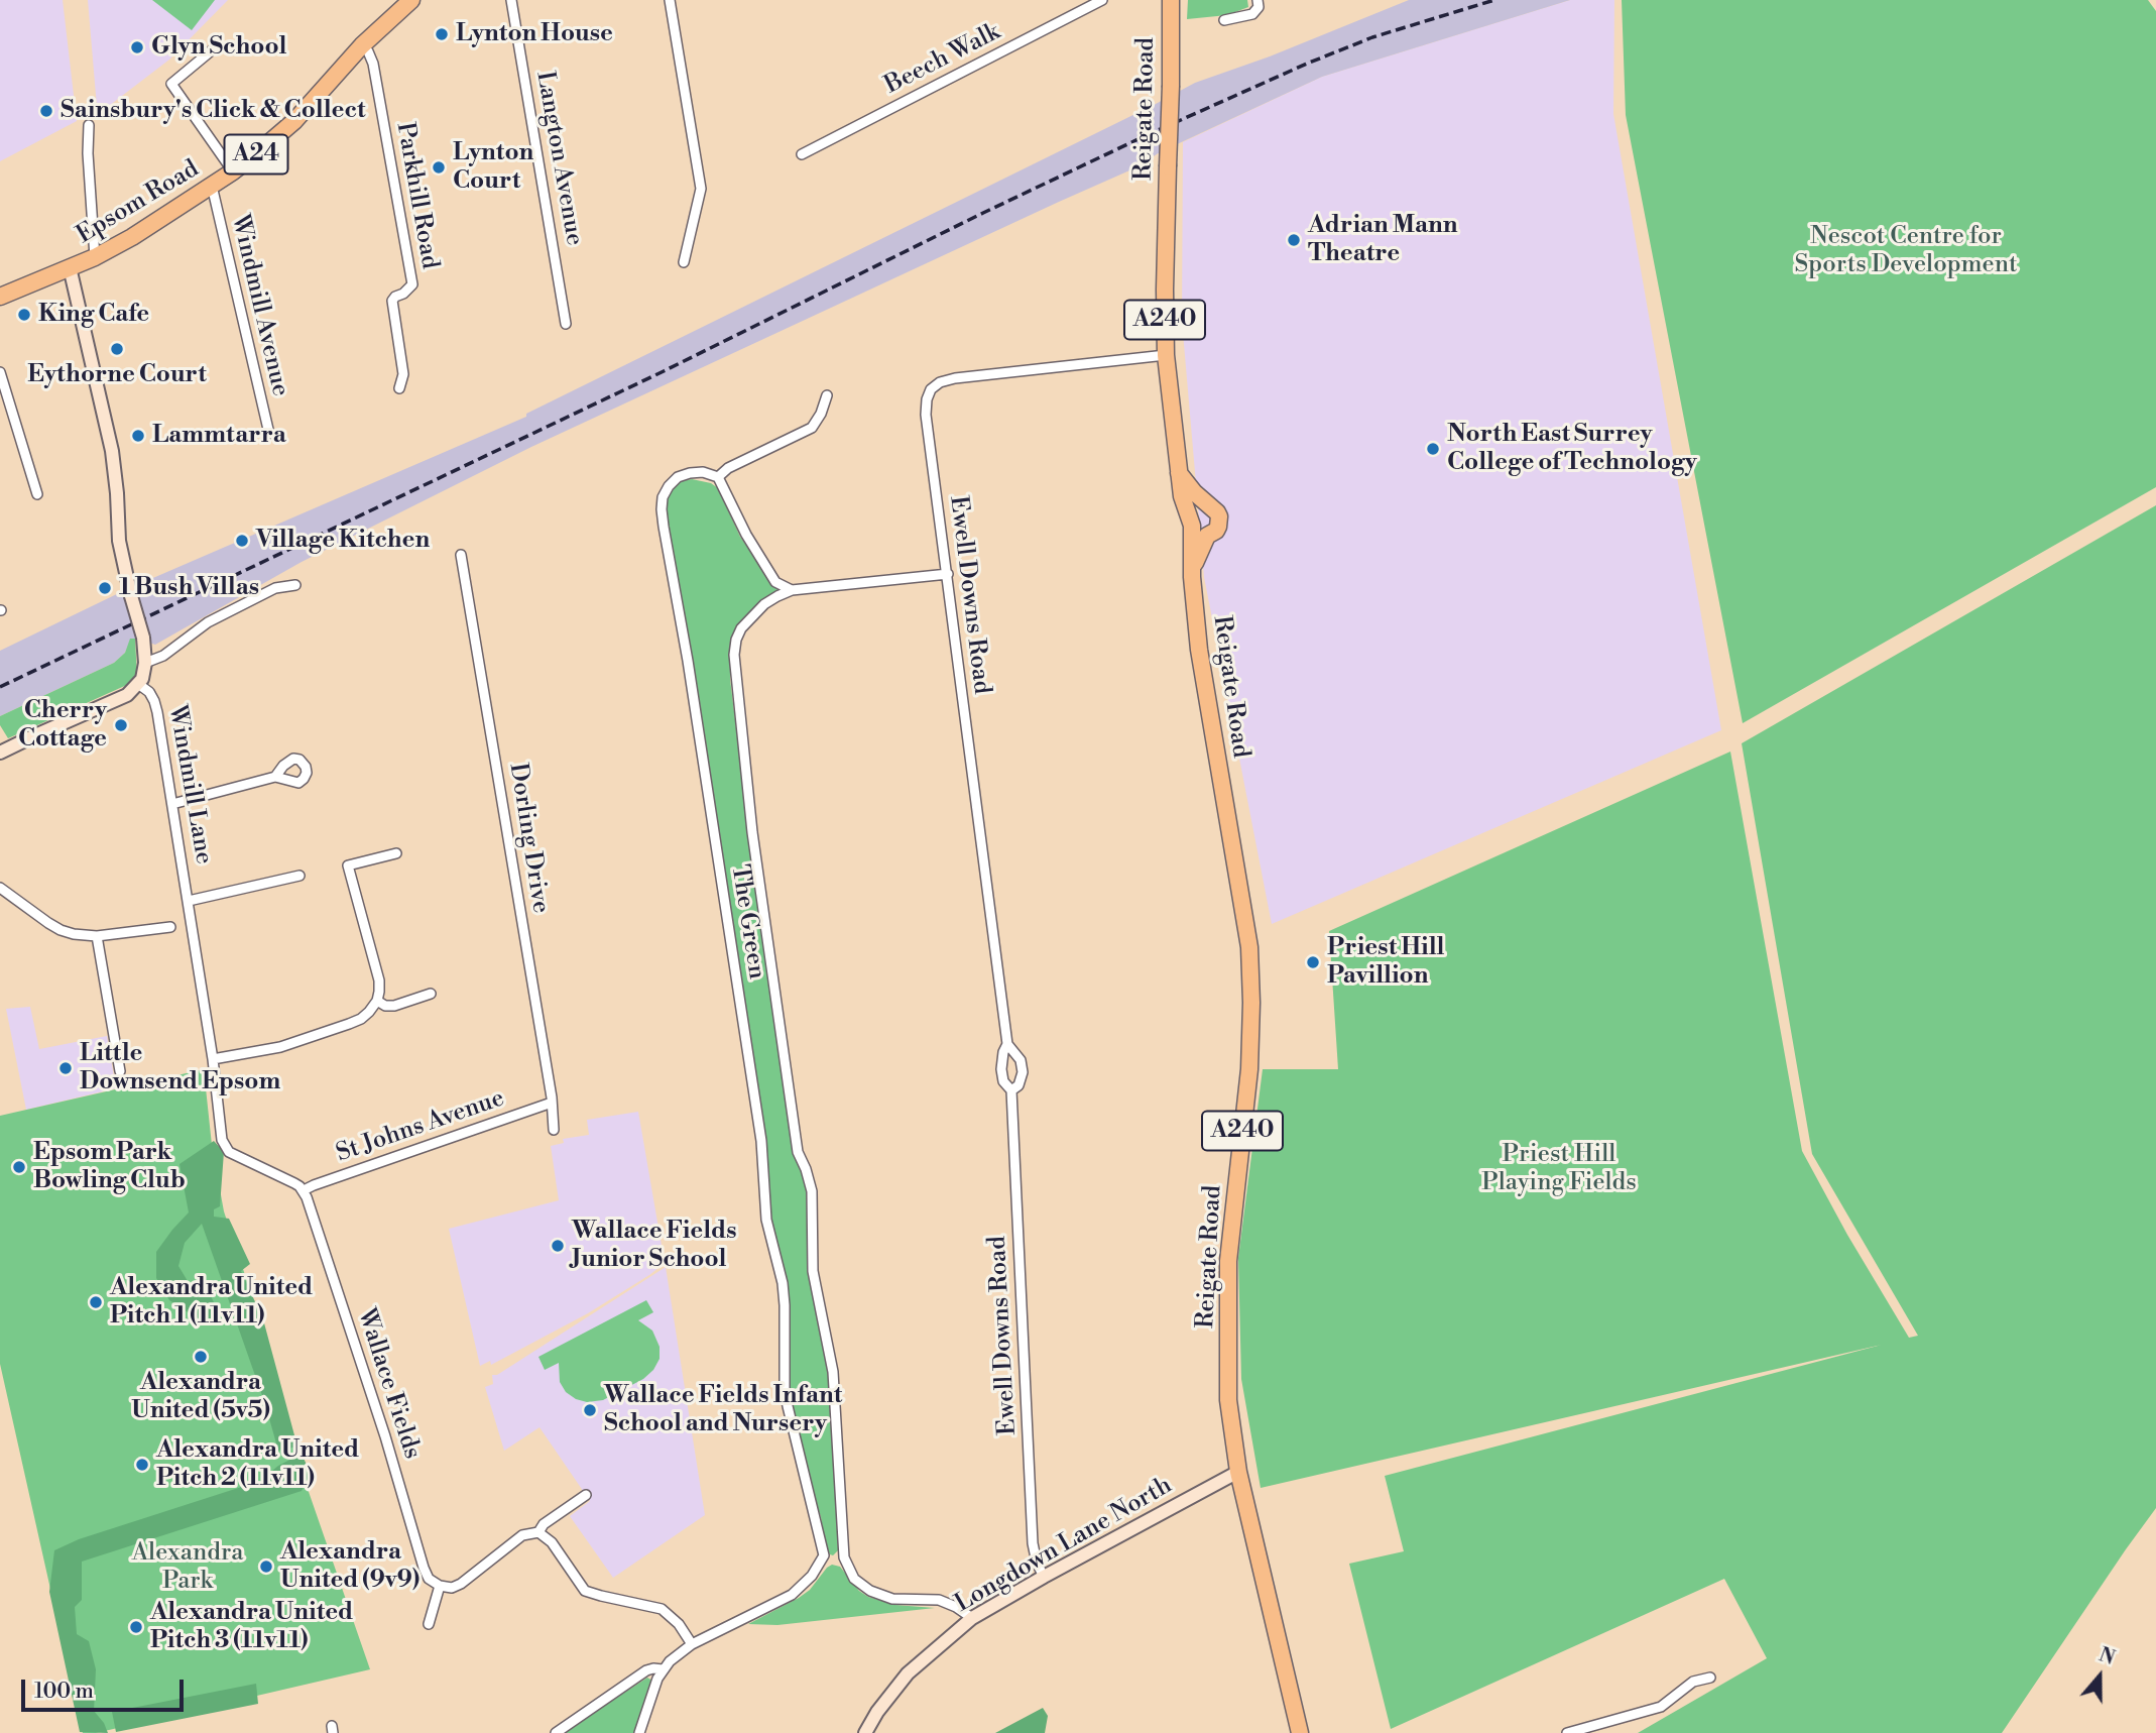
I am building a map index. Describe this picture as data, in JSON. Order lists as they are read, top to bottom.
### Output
{
  "streets": {
    "highway": [
      "Reigate Road",
      "A24",
      "Epsom Road",
      "A240"
    ],
    "main road": ["Windmill Lane", "Longdown Lane North"],
    "street": [
      "Beech Walk",
      "Langton Avenue",
      "Parkhill Road",
      "Windmill Avenue",
      "Ewell Downs Road",
      "Dorling Drive",
      "The Green",
      "St Johns Avenue",
      "Wallace Fields"
    ]
  },
  "crossings": [
    ["Reigate Road", "Ewell Downs Road"],
    ["Reigate Road", "Longdown Lane North"],
    ["A24", "Epsom Road"],
    ["A24", "Windmill Lane"],
    ["Parkhill Road", "Epsom Road"],
    ["Epsom Road", "Windmill Avenue"],
    ["Epsom Road", "Windmill Lane"],
    ["Ewell Downs Road", "The Green"],
    ["Ewell Downs Road", "Longdown Lane North"],
    ["Windmill Lane", "St Johns Avenue"],
    ["Windmill Lane", "Wallace Fields"],
    ["Dorling Drive", "St Johns Avenue"],
    ["St Johns Avenue", "Wallace Fields"]
  ],
  "parks": ["Nescot Centre for Sports Development", "Priest Hill Playing Fields", "Alexandra Park"],
  "places": [
    "Lynton House",
    "Glyn School",
    "Sainsbury's Click & Collect",
    "Lynton Court",
    "Adrian Mann Theatre",
    "King Cafe",
    "Eythorne Court",
    "Lammtarra",
    "North East Surrey College of Technology",
    "Village Kitchen",
    "1 Bush Villas",
    "Cherry Cottage",
    "Priest Hill Pavillion",
    "Little Downsend Epsom",
    "Epsom Park Bowling Club",
    "Wallace Fields Junior School",
    "Alexandra United Pitch 1 (11v11)",
    "Alexandra United (5v5)",
    "Wallace Fields Infant School and Nursery",
    "Alexandra United Pitch 2 (11v11)",
    "Alexandra United (9v9)",
    "Alexandra United Pitch 3 (11v11)"
  ],
  "scale_bar": "100 m",
  "north": "top"
}
